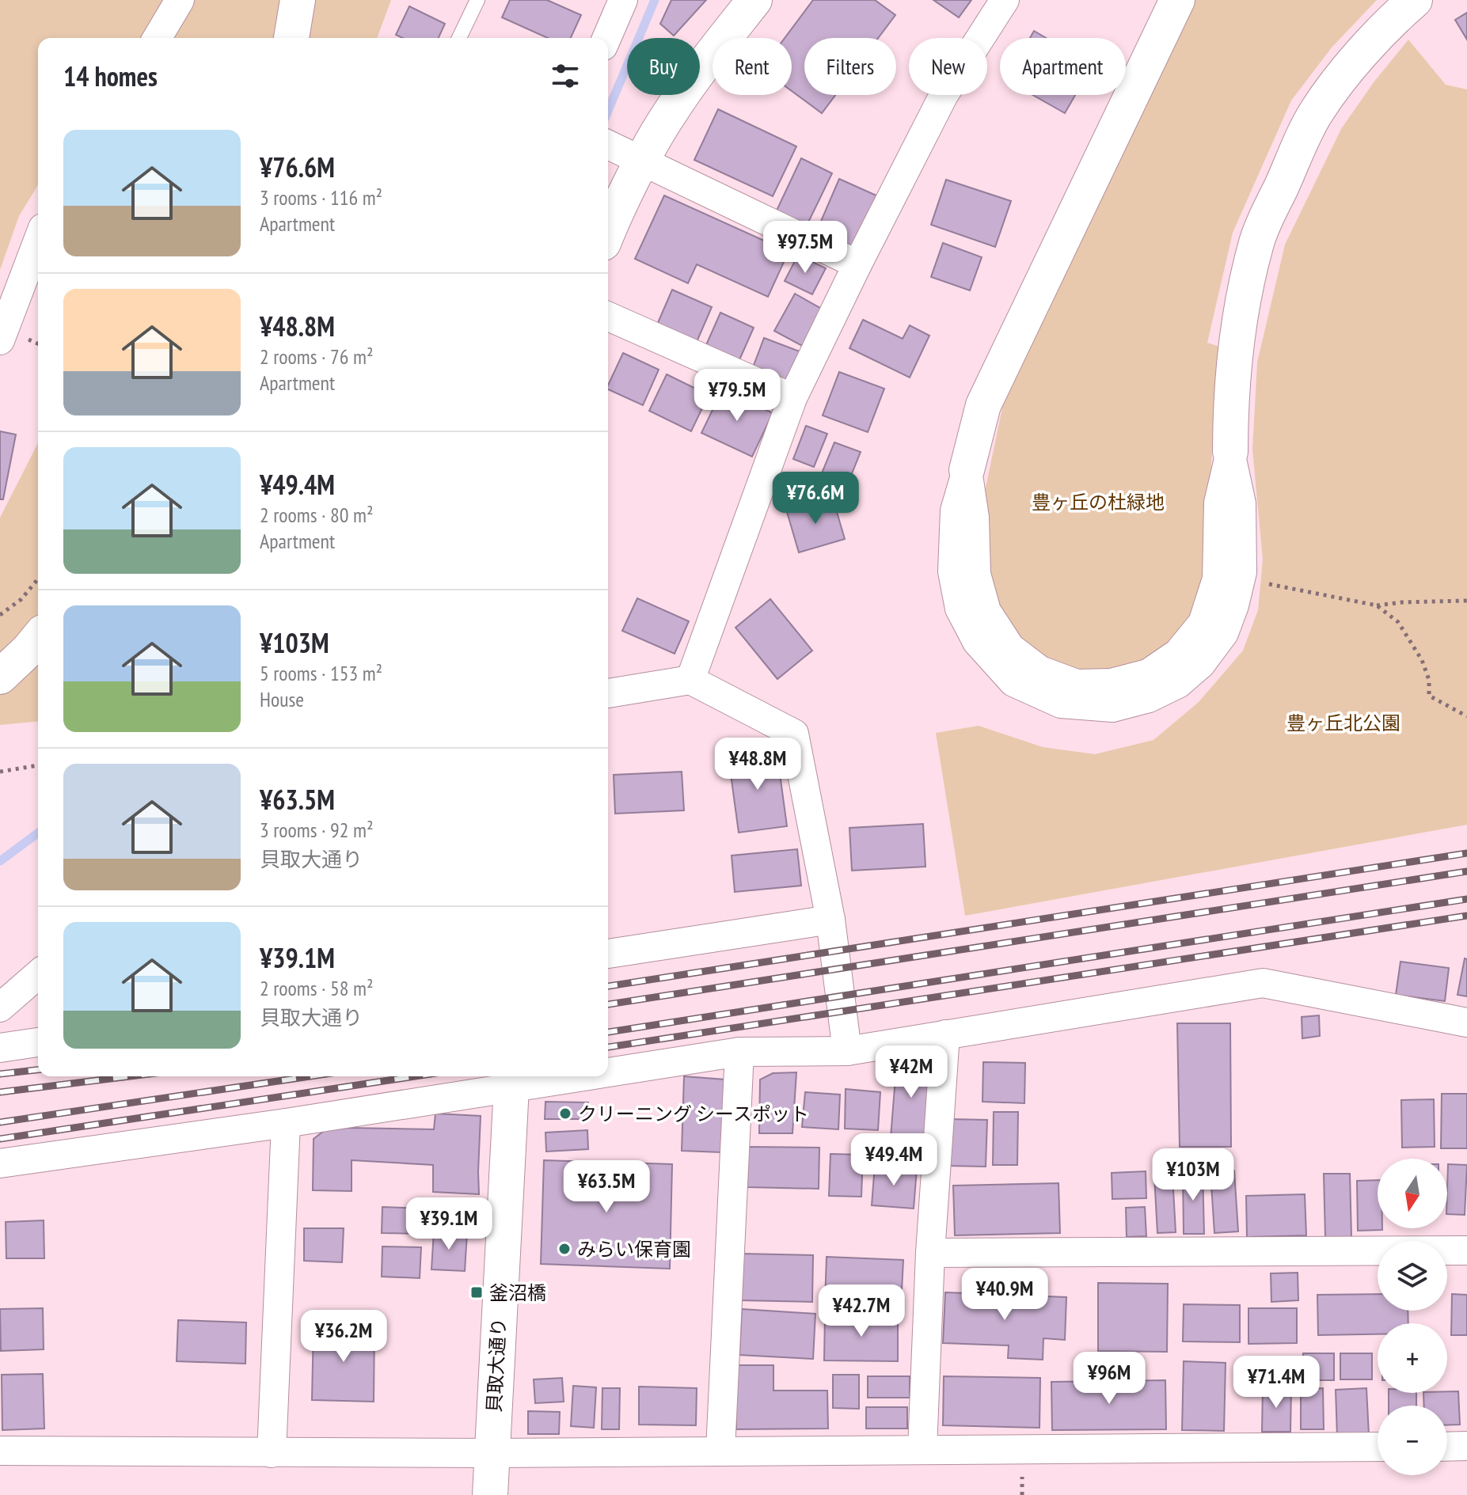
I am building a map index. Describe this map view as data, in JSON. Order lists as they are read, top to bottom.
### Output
{
  "streets": {
    "street": ["貝取大通り"]
  },
  "parks": ["豊ヶ丘の杜緑地", "豊ヶ丘北公園"],
  "places": {
    "other": ["クリーニング シースポット", "みらい保育園"],
    "transit": ["釜沼橋"]
  },
  "north": "bottom",
  "page": {
    "chip": [
      "Buy",
      "Rent",
      "Filters",
      "New",
      "Apartment"
    ],
    "heading": "14 homes",
    "list": [
      {
        "name": "¥76.6M",
        "note": "3 rooms · 116 m² · Apartment"
      },
      {
        "name": "¥48.8M",
        "note": "2 rooms · 76 m² · Apartment"
      },
      {
        "name": "¥49.4M",
        "note": "2 rooms · 80 m² · Apartment"
      },
      {
        "name": "¥103M",
        "note": "5 rooms · 153 m² · House"
      },
      {
        "name": "¥63.5M",
        "note": "3 rooms · 92 m² · 貝取大通り"
      },
      {
        "name": "¥39.1M",
        "note": "2 rooms · 58 m² · 貝取大通り"
      }
    ],
    "price": [
      "¥97.5M",
      "¥79.5M",
      "¥76.6M",
      "¥48.8M",
      "¥42M",
      "¥49.4M",
      "¥103M",
      "¥63.5M",
      "¥39.1M",
      "¥40.9M",
      "¥42.7M",
      "¥36.2M",
      "¥96M",
      "¥71.4M"
    ],
    "map_buttons": ["+", "−"]
  }
}
